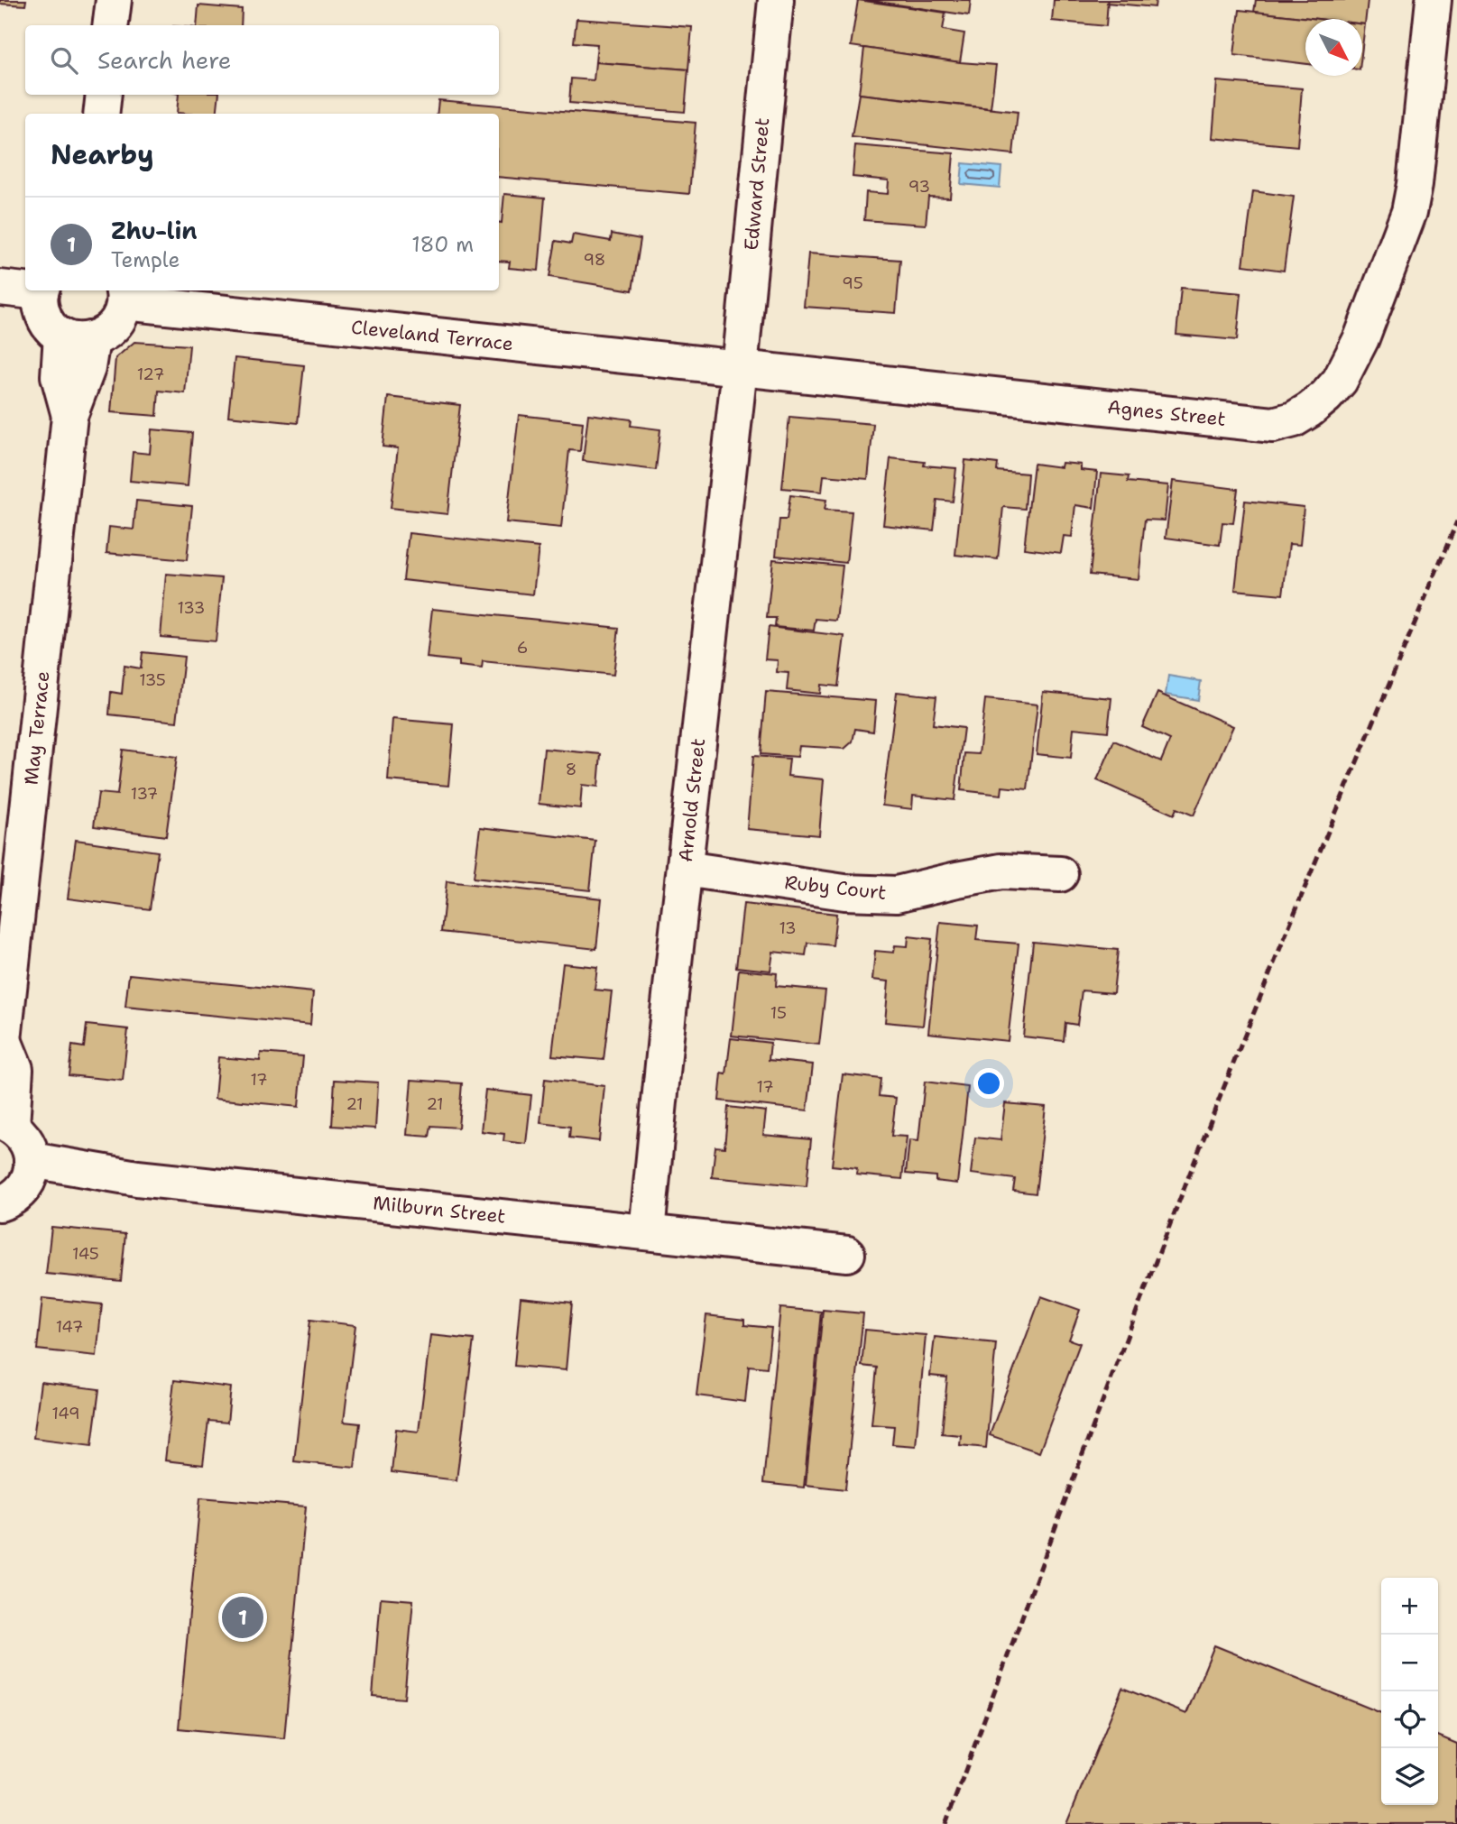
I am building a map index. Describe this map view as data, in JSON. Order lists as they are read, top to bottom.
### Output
{
  "streets": {
    "street": [
      "Edward Street",
      "Cleveland Terrace",
      "Agnes Street",
      "May Terrace",
      "Arnold Street",
      "Ruby Court",
      "Milburn Street"
    ]
  },
  "crossings": [
    ["Edward Street", "Cleveland Terrace"],
    ["Edward Street", "Agnes Street"],
    ["Edward Street", "Arnold Street"],
    ["Cleveland Terrace", "Agnes Street"],
    ["Cleveland Terrace", "Arnold Street"],
    ["Agnes Street", "Arnold Street"],
    ["Arnold Street", "Ruby Court"],
    ["Arnold Street", "Milburn Street"]
  ],
  "house_numbers": [
    "93",
    "98",
    "95",
    "127",
    "133",
    "6",
    "135",
    "8",
    "137",
    "13",
    "15",
    "17",
    "17",
    "21",
    "21",
    "145",
    "147",
    "149"
  ],
  "north": "bottom right",
  "page": {
    "search": "Search here",
    "heading": "Nearby",
    "list": [
      {
        "mark": "1",
        "name": "Zhu-lin",
        "note": "Temple",
        "value": "180 m"
      }
    ],
    "map_buttons": ["+", "−"],
    "pins": "1"
  }
}
